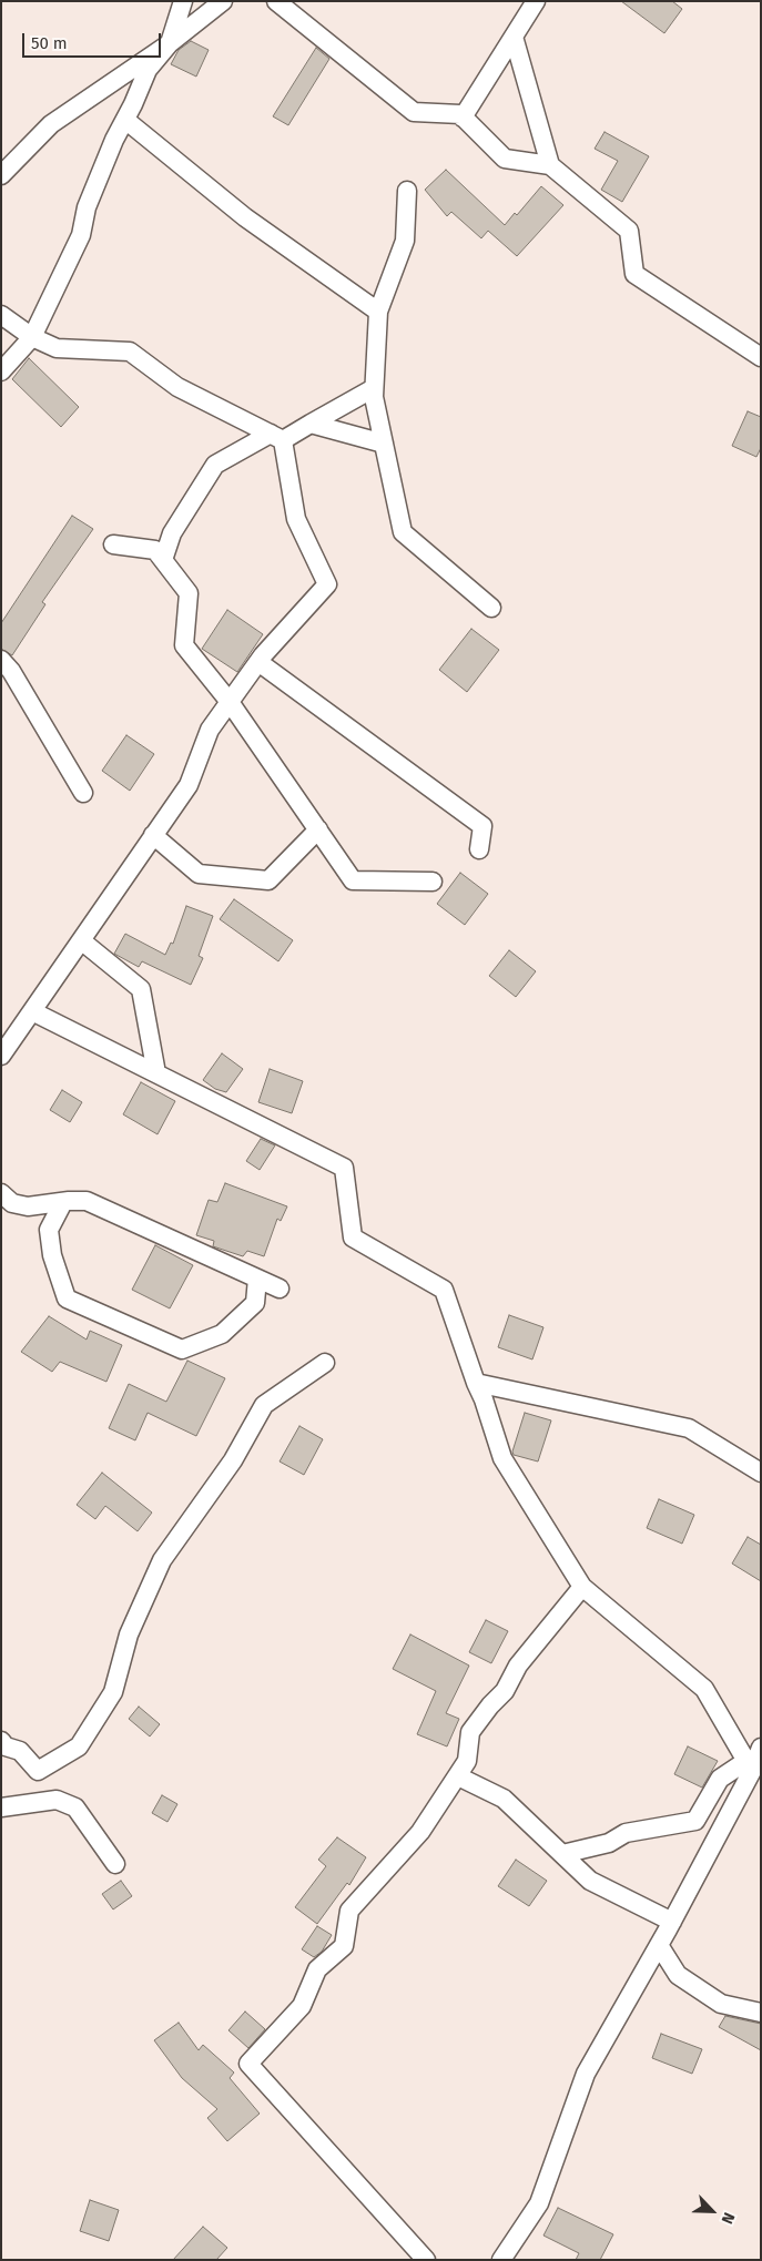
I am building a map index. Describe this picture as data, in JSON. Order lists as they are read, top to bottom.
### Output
{
  "scale_bar": "50 m",
  "north": "bottom right"
}
